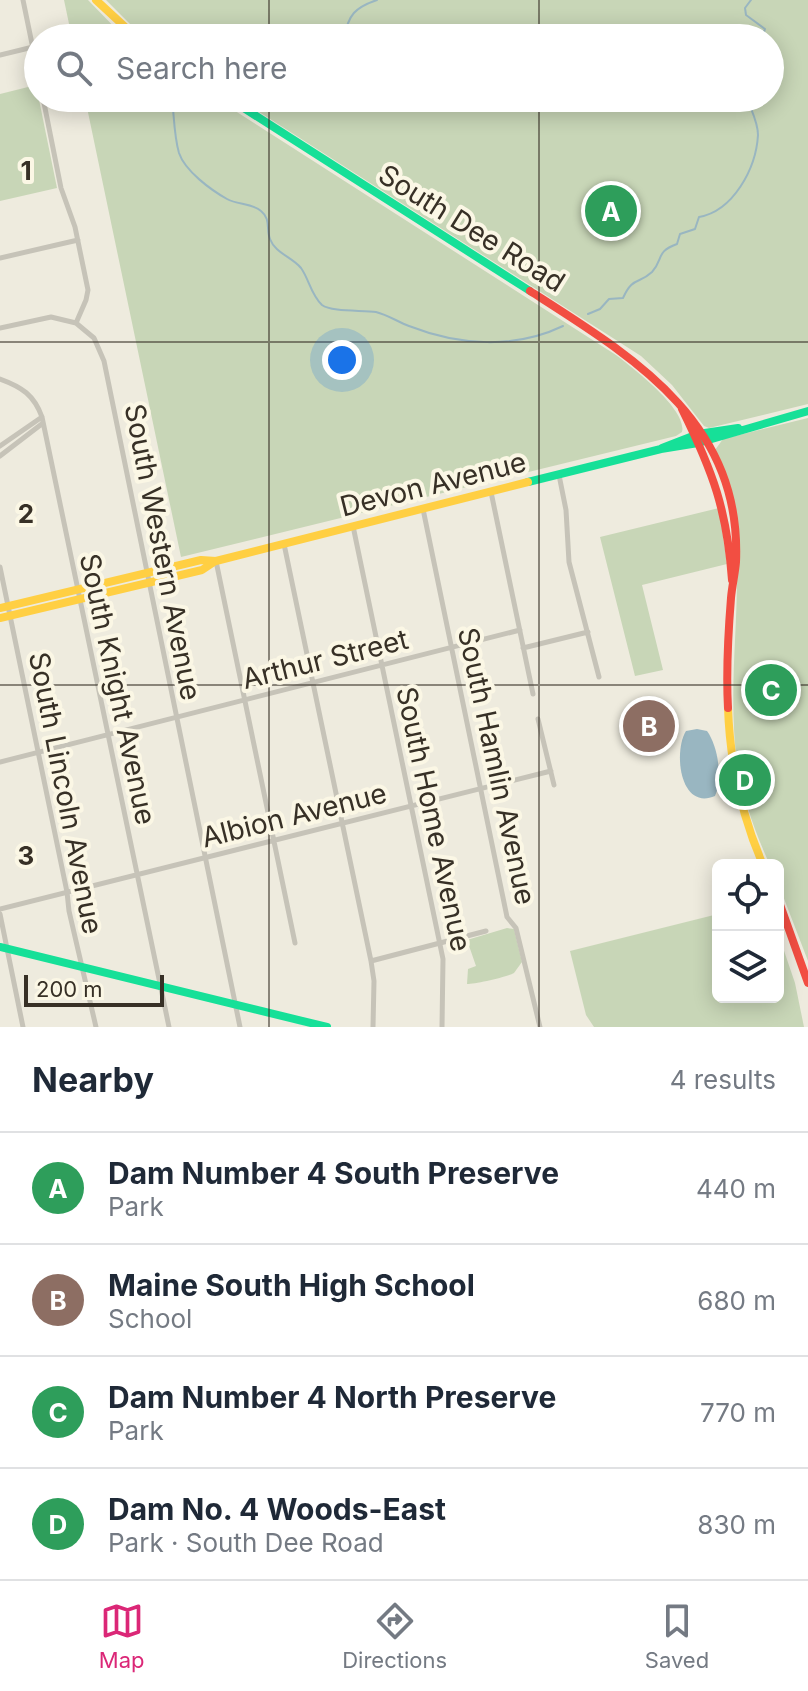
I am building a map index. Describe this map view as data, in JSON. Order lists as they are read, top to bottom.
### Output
{
  "streets": {
    "main road": ["South Dee Road", "Devon Avenue"],
    "street": [
      "South Western Avenue",
      "Arthur Street",
      "South Knight Avenue",
      "South Hamlin Avenue",
      "South Lincoln Avenue",
      "Albion Avenue",
      "South Home Avenue"
    ]
  },
  "crossings": [
    ["South Dee Road", "Devon Avenue"],
    ["Devon Avenue", "South Western Avenue"],
    ["Devon Avenue", "South Knight Avenue"],
    ["Devon Avenue", "South Hamlin Avenue"],
    ["Devon Avenue", "South Lincoln Avenue"],
    ["Devon Avenue", "South Home Avenue"],
    ["South Western Avenue", "Arthur Street"],
    ["South Western Avenue", "Albion Avenue"],
    ["Arthur Street", "South Knight Avenue"],
    ["Arthur Street", "South Hamlin Avenue"],
    ["Arthur Street", "South Lincoln Avenue"],
    ["Arthur Street", "South Home Avenue"],
    ["South Knight Avenue", "Albion Avenue"],
    ["South Hamlin Avenue", "Albion Avenue"],
    ["South Lincoln Avenue", "Albion Avenue"],
    ["Albion Avenue", "South Home Avenue"]
  ],
  "scale_bar": "200 m",
  "page": {
    "search": "Search here",
    "pins": [
      "A",
      "C",
      "B",
      "D"
    ],
    "scale": "200 m",
    "heading": ["Nearby", "4 results"],
    "list": [
      {
        "mark": "A",
        "name": "Dam Number 4 South Preserve",
        "note": "Park",
        "value": "440 m"
      },
      {
        "mark": "B",
        "name": "Maine South High School",
        "note": "School",
        "value": "680 m"
      },
      {
        "mark": "C",
        "name": "Dam Number 4 North Preserve",
        "note": "Park",
        "value": "770 m"
      },
      {
        "mark": "D",
        "name": "Dam No. 4 Woods-East",
        "note": "Park · South Dee Road",
        "value": "830 m"
      }
    ],
    "nav": ["Map", "Directions", "Saved"]
  },
  "grid": {
    "rows": ["1", "2", "3"]
  }
}
